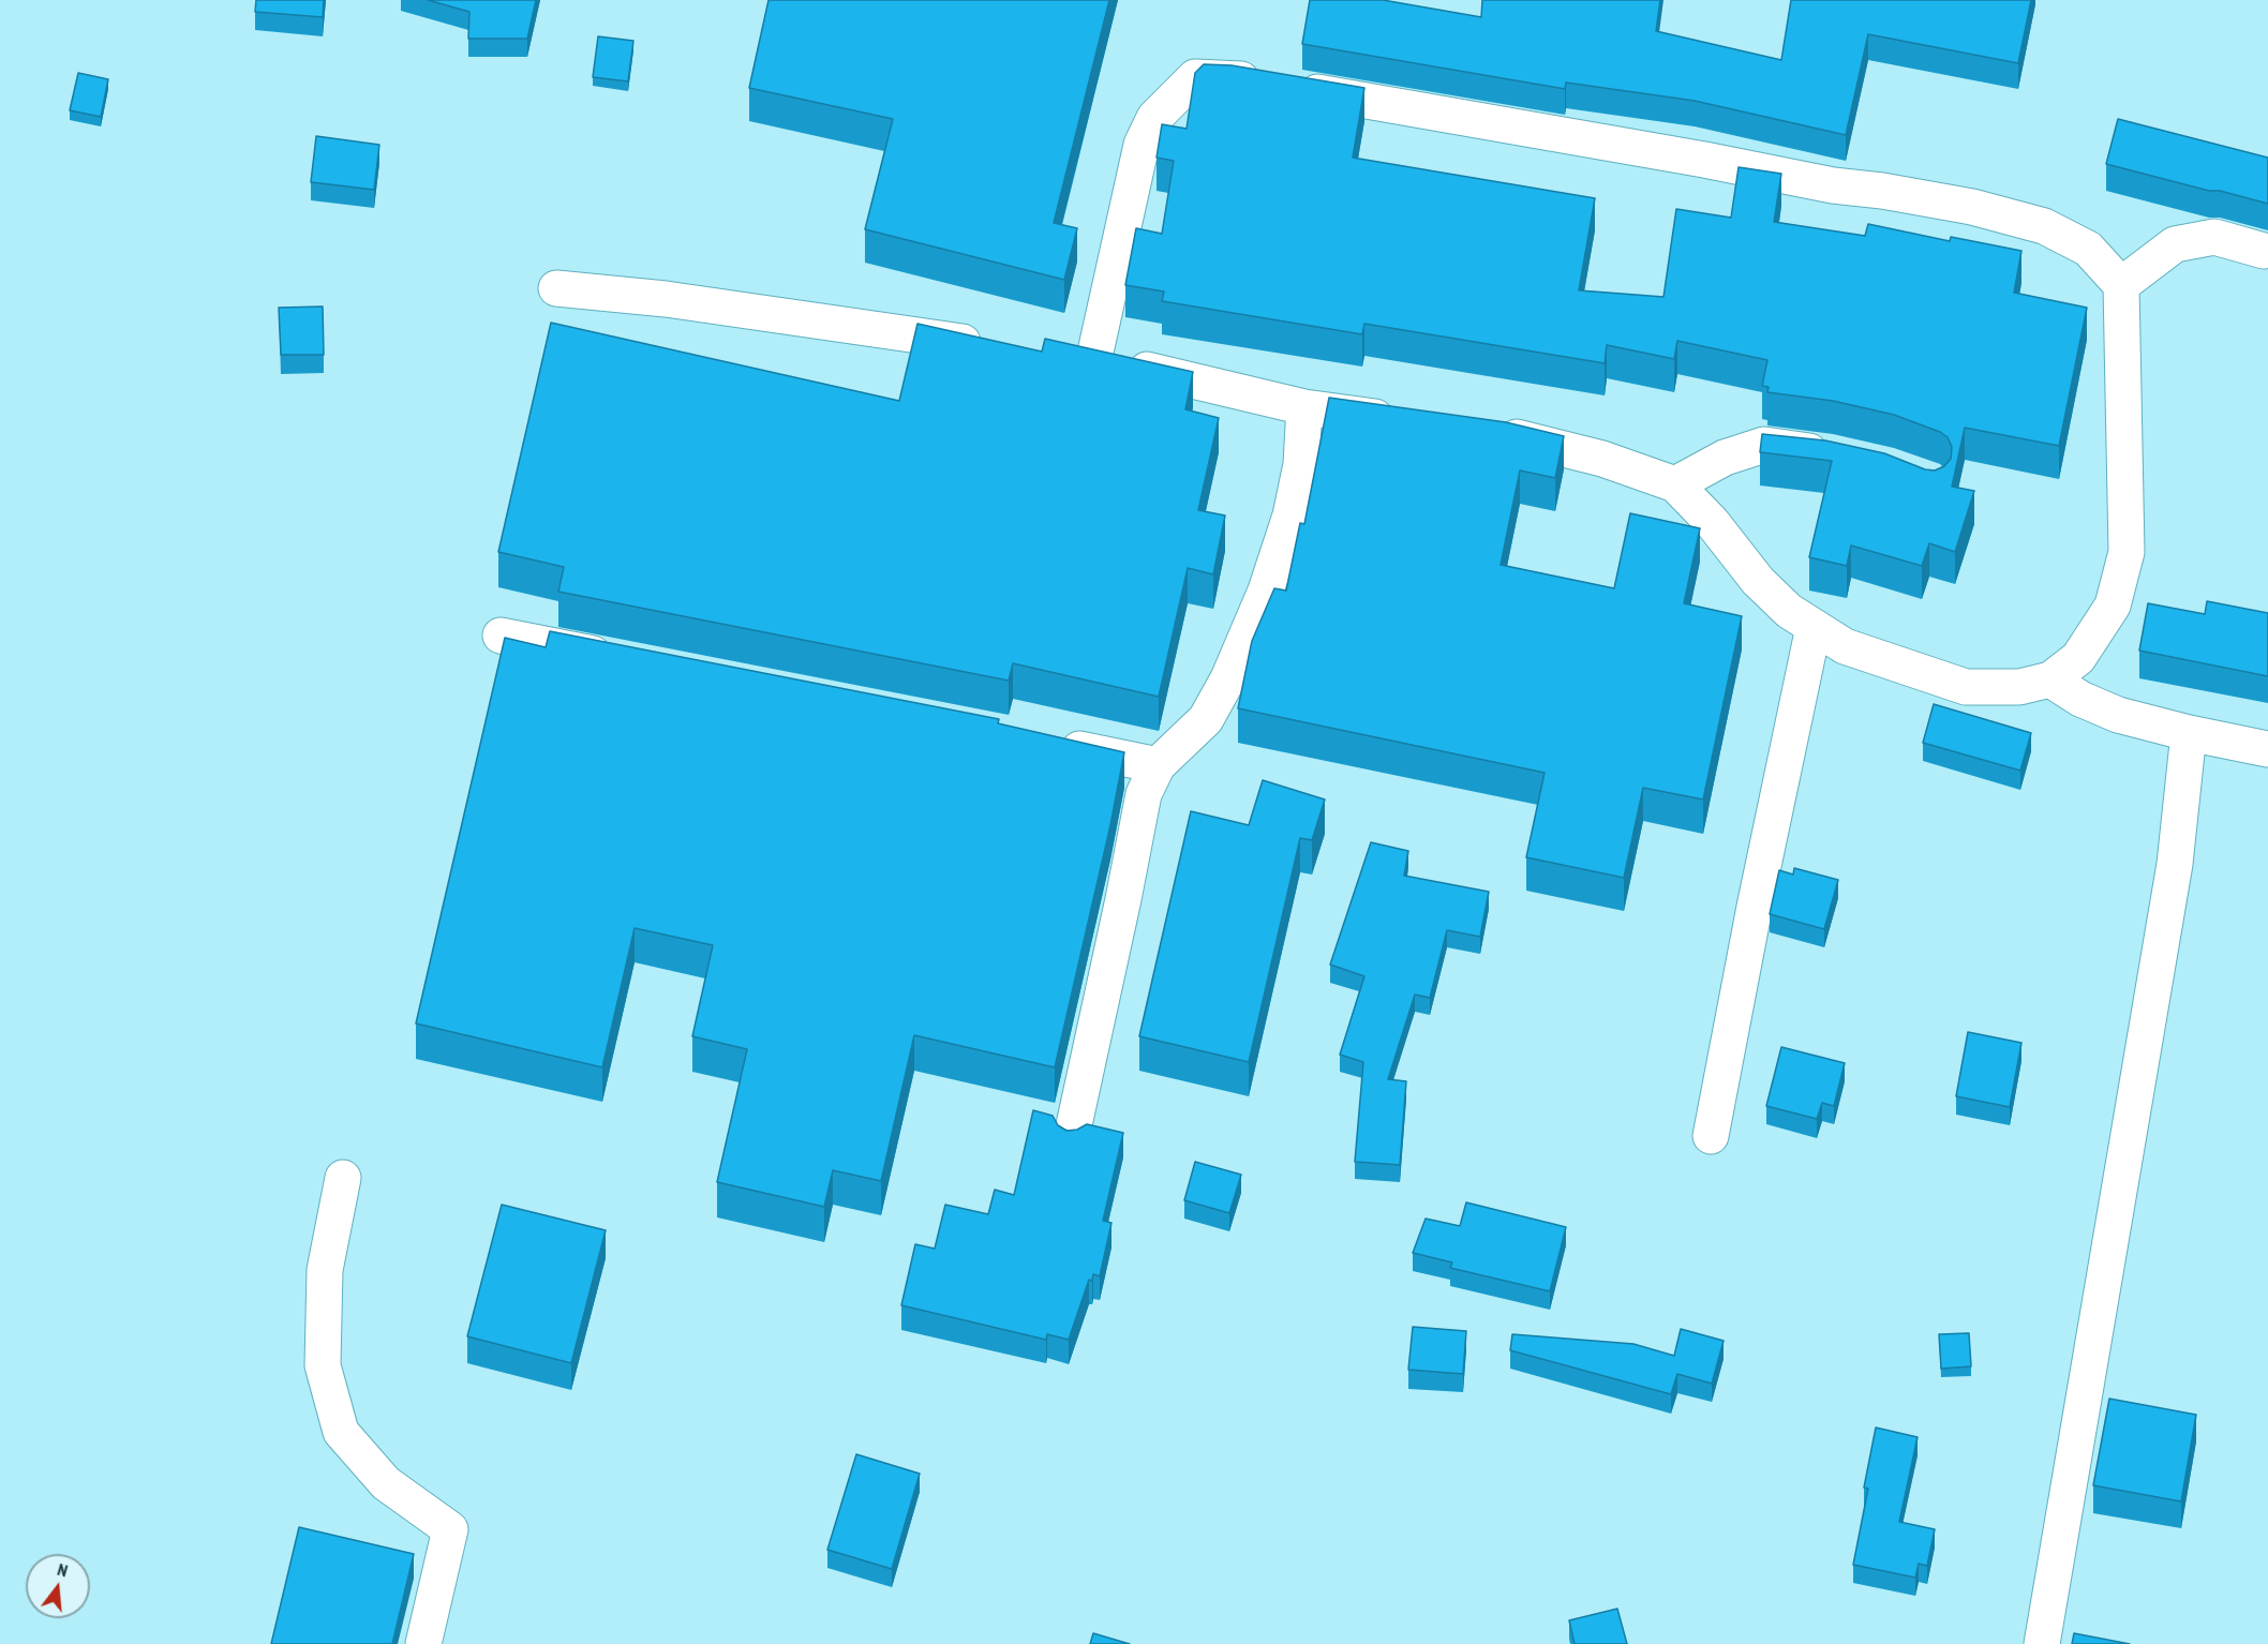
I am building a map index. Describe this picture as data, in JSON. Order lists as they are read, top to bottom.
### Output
{
  "north": "top"
}
